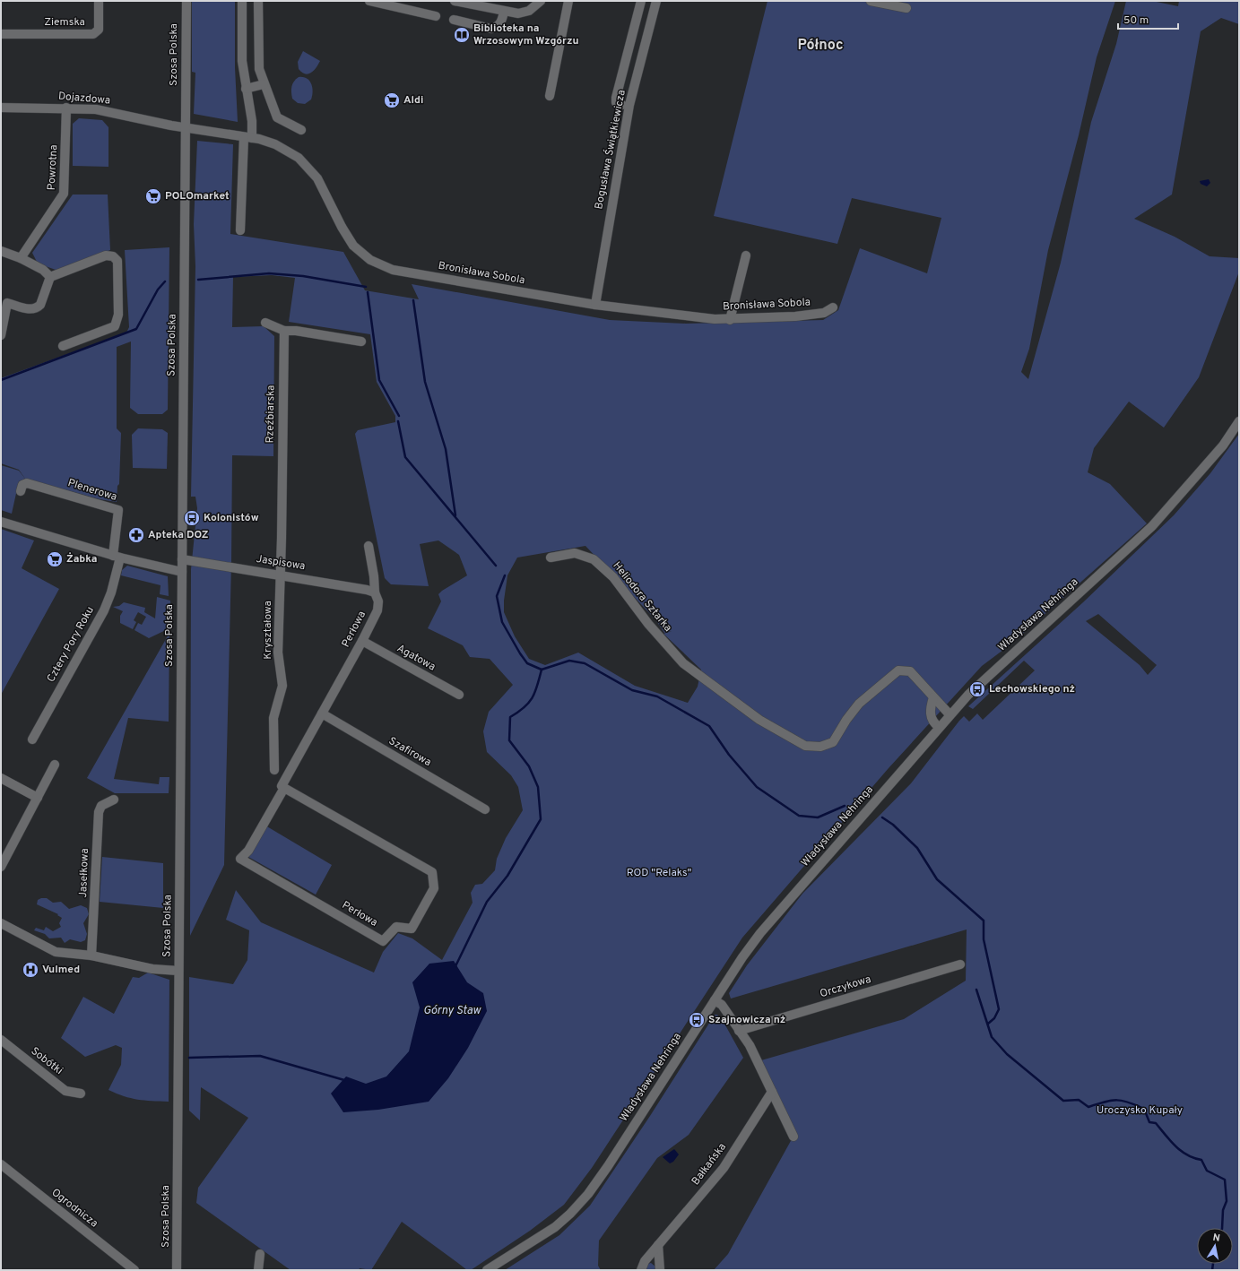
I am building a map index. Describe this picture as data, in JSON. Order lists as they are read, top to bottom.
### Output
{
  "streets": {
    "street": [
      "Ziemska",
      "Szosa Polska",
      "Dojazdowa",
      "Bogusława Świątkiewicza",
      "Powrotna",
      "Bronisława Sobola",
      "Rzeźbiarska",
      "Plenerowa",
      "Jaspisowa",
      "Heliodora Sztarka",
      "Władysława Nehringa",
      "Perłowa",
      "Kryształowa",
      "Cztery Pory Roku",
      "Agatowa",
      "Szafirowa",
      "Jasełkowa",
      "Orczykowa",
      "Sobótki",
      "Bałkańska",
      "Ogrodnicza"
    ]
  },
  "crossings": [
    ["Szosa Polska", "Dojazdowa"],
    ["Szosa Polska", "Bronisława Sobola"],
    ["Szosa Polska", "Jaspisowa"],
    ["Dojazdowa", "Powrotna"],
    ["Dojazdowa", "Bronisława Sobola"],
    ["Bogusława Świątkiewicza", "Bronisława Sobola"],
    ["Rzeźbiarska", "Jaspisowa"],
    ["Rzeźbiarska", "Kryształowa"],
    ["Plenerowa", "Cztery Pory Roku"],
    ["Jaspisowa", "Perłowa"],
    ["Jaspisowa", "Kryształowa"],
    ["Perłowa", "Agatowa"],
    ["Perłowa", "Szafirowa"]
  ],
  "districts": ["Północ"],
  "water": ["Górny Staw"],
  "parks": ["ROD \"Relaks\"", "Uroczysko Kupały"],
  "places": {
    "library": ["Biblioteka na Wrzosowym Wzgórzu"],
    "supermarket": ["Aldi", "POLOmarket", "Żabka"],
    "bus stop": ["Kolonistów", "Lechowskiego nż", "Szajnowicza nż"],
    "pharmacy": ["Apteka DOZ"],
    "hospital": ["Vulmed"]
  },
  "scale_bar": "50 m",
  "north": "top"
}
